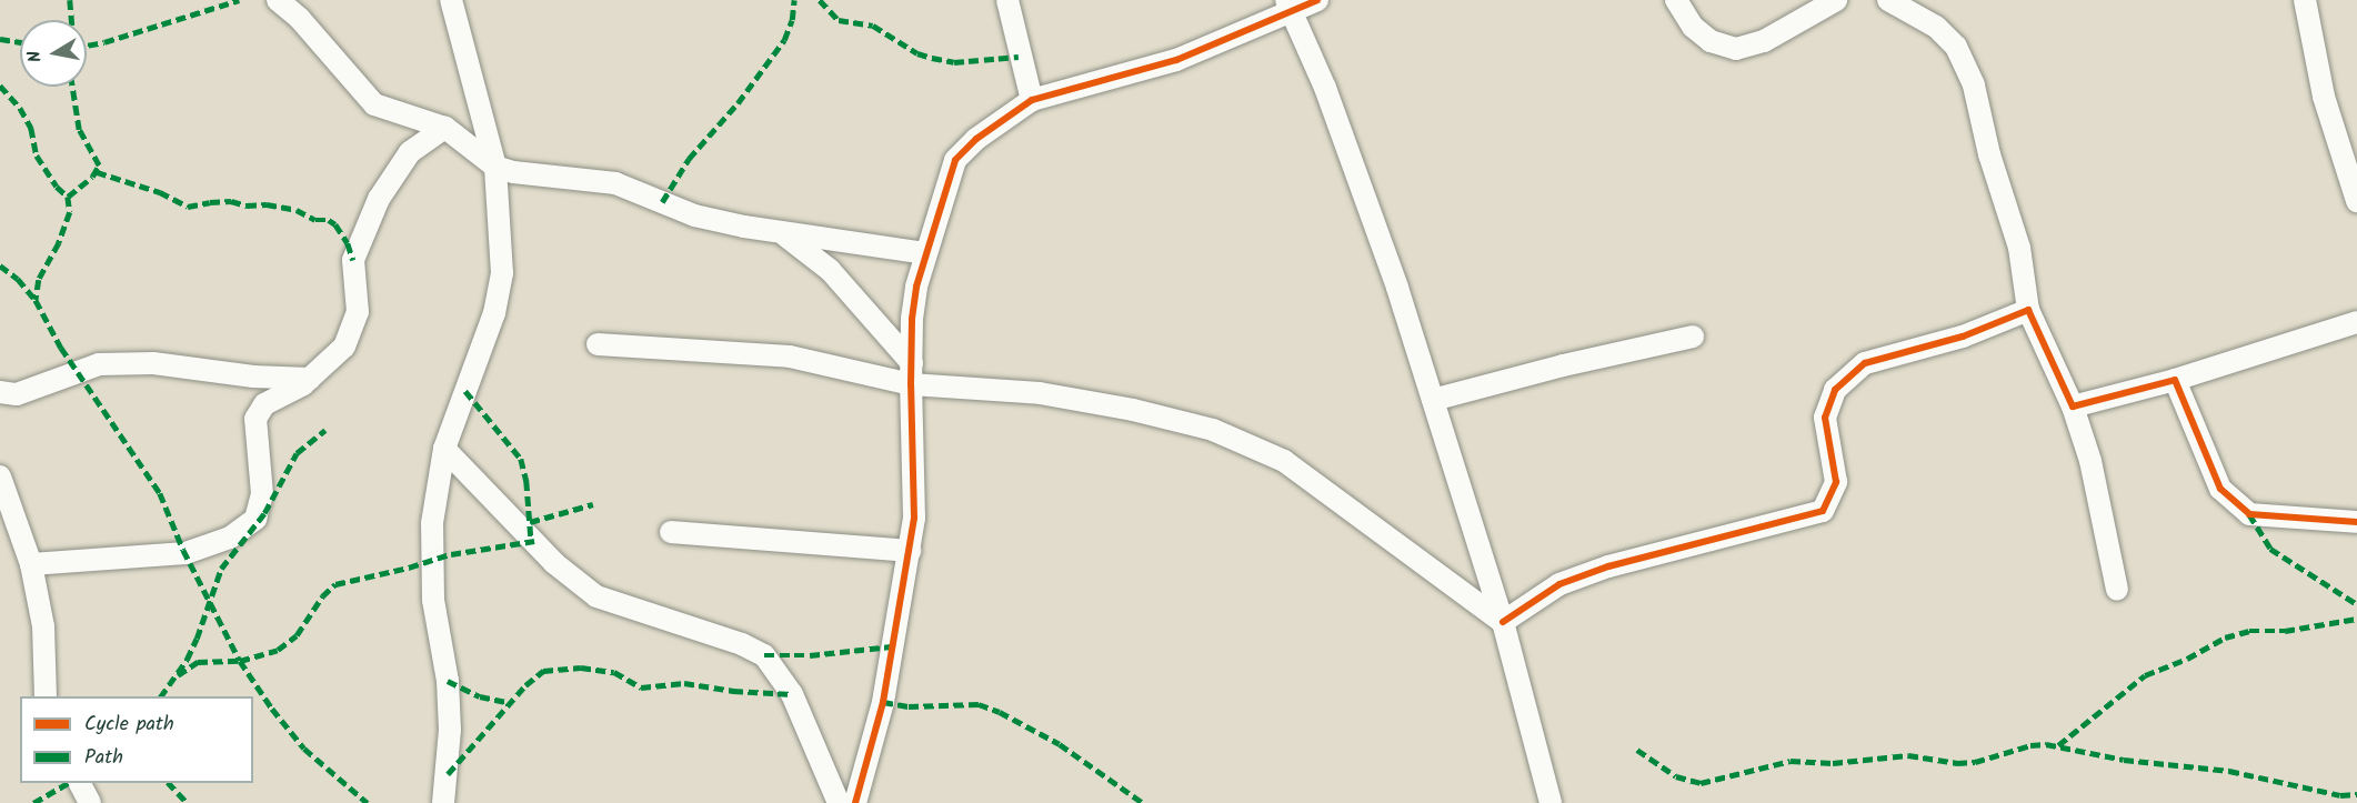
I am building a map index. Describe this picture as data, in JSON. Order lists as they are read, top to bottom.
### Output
{
  "legend": ["Cycle path", "Path"],
  "north": "left"
}
